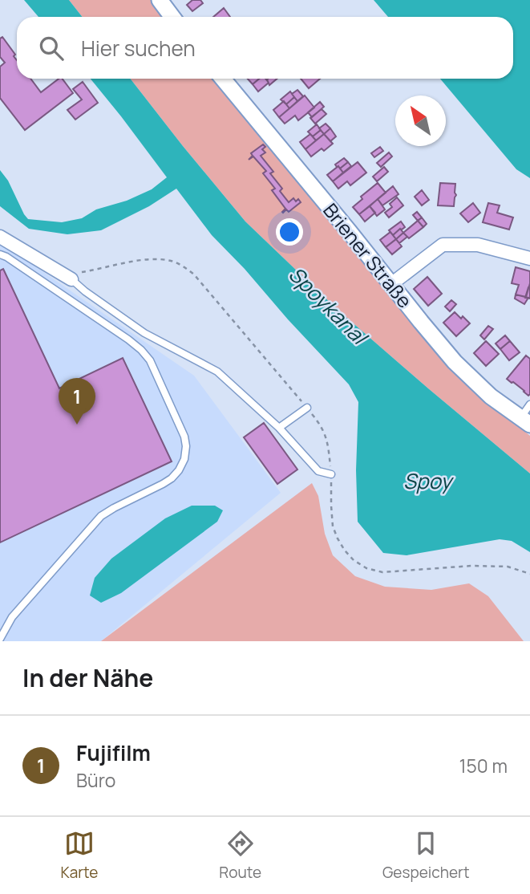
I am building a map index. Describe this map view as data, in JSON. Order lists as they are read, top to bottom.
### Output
{
  "streets": {
    "street": ["Briener Straße"]
  },
  "water": ["Spoykanal", "Spoy"],
  "north": "top left",
  "page": {
    "search": "Hier suchen",
    "pins": "1",
    "heading": "In der Nähe",
    "list": [
      {
        "mark": "1",
        "name": "Fujifilm",
        "note": "Büro",
        "value": "150 m"
      }
    ],
    "nav": ["Karte", "Route", "Gespeichert"]
  }
}
